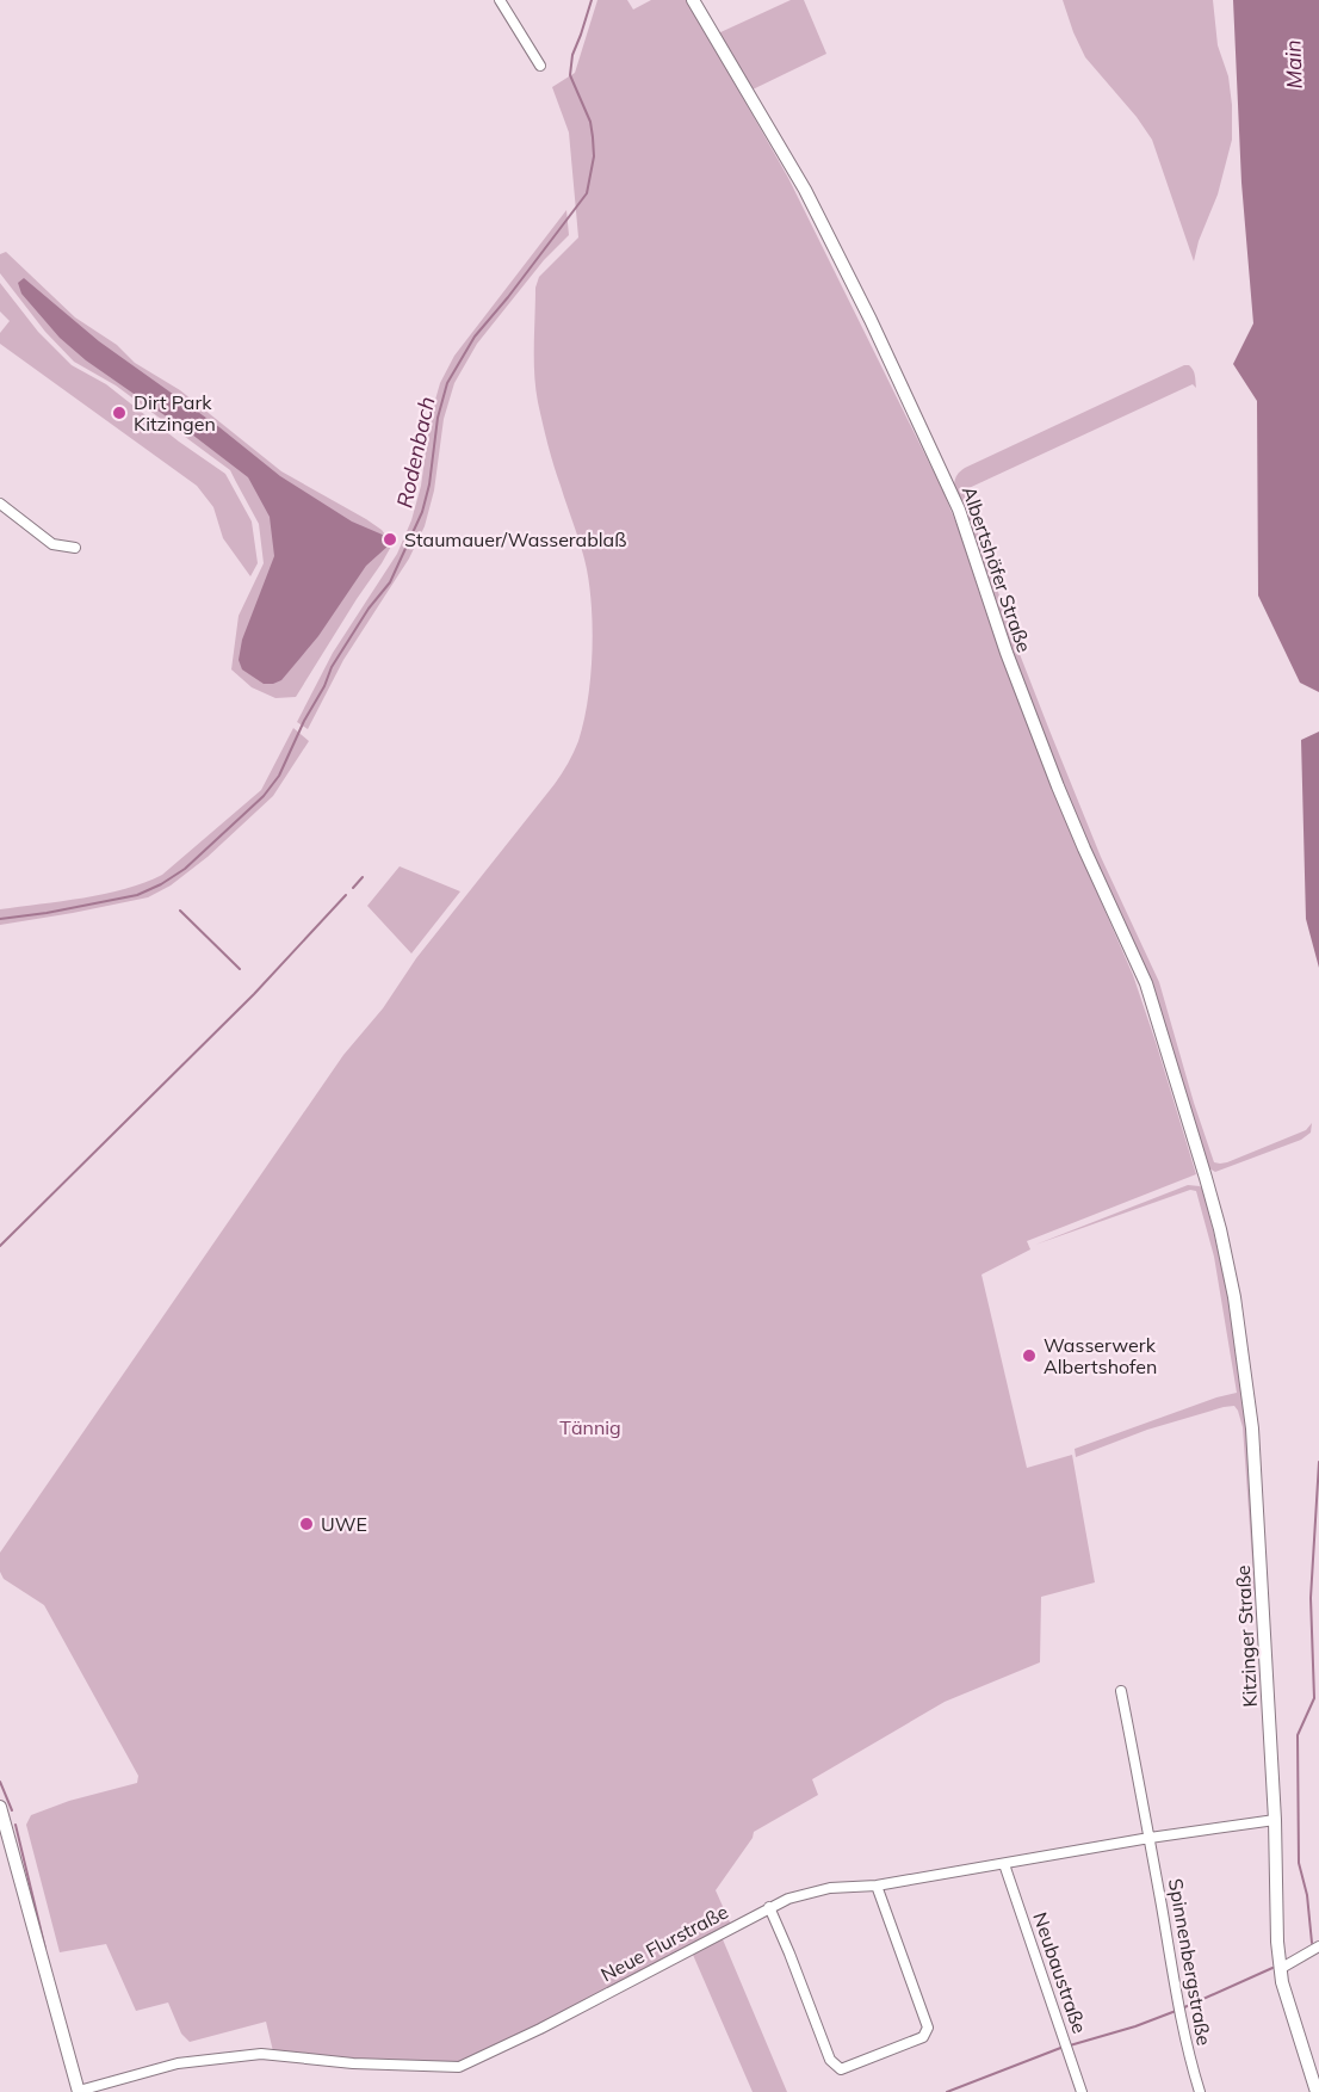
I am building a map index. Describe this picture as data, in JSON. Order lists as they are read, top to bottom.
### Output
{
  "streets": {
    "street": [
      "Albertshöfer Straße",
      "Kitzinger Straße",
      "Neue Flurstraße",
      "Spinnenbergstraße",
      "Neubaustraße"
    ]
  },
  "crossings": [
    ["Albertshöfer Straße", "Kitzinger Straße"],
    ["Kitzinger Straße", "Neue Flurstraße"],
    ["Neue Flurstraße", "Spinnenbergstraße"],
    ["Neue Flurstraße", "Neubaustraße"]
  ],
  "water": ["Main", "Rodenbach"],
  "parks": ["Tännig"],
  "places": [
    "Dirt Park Kitzingen",
    "Staumauer/Wasserablaß",
    "Wasserwerk Albertshofen",
    "UWE"
  ]
}
